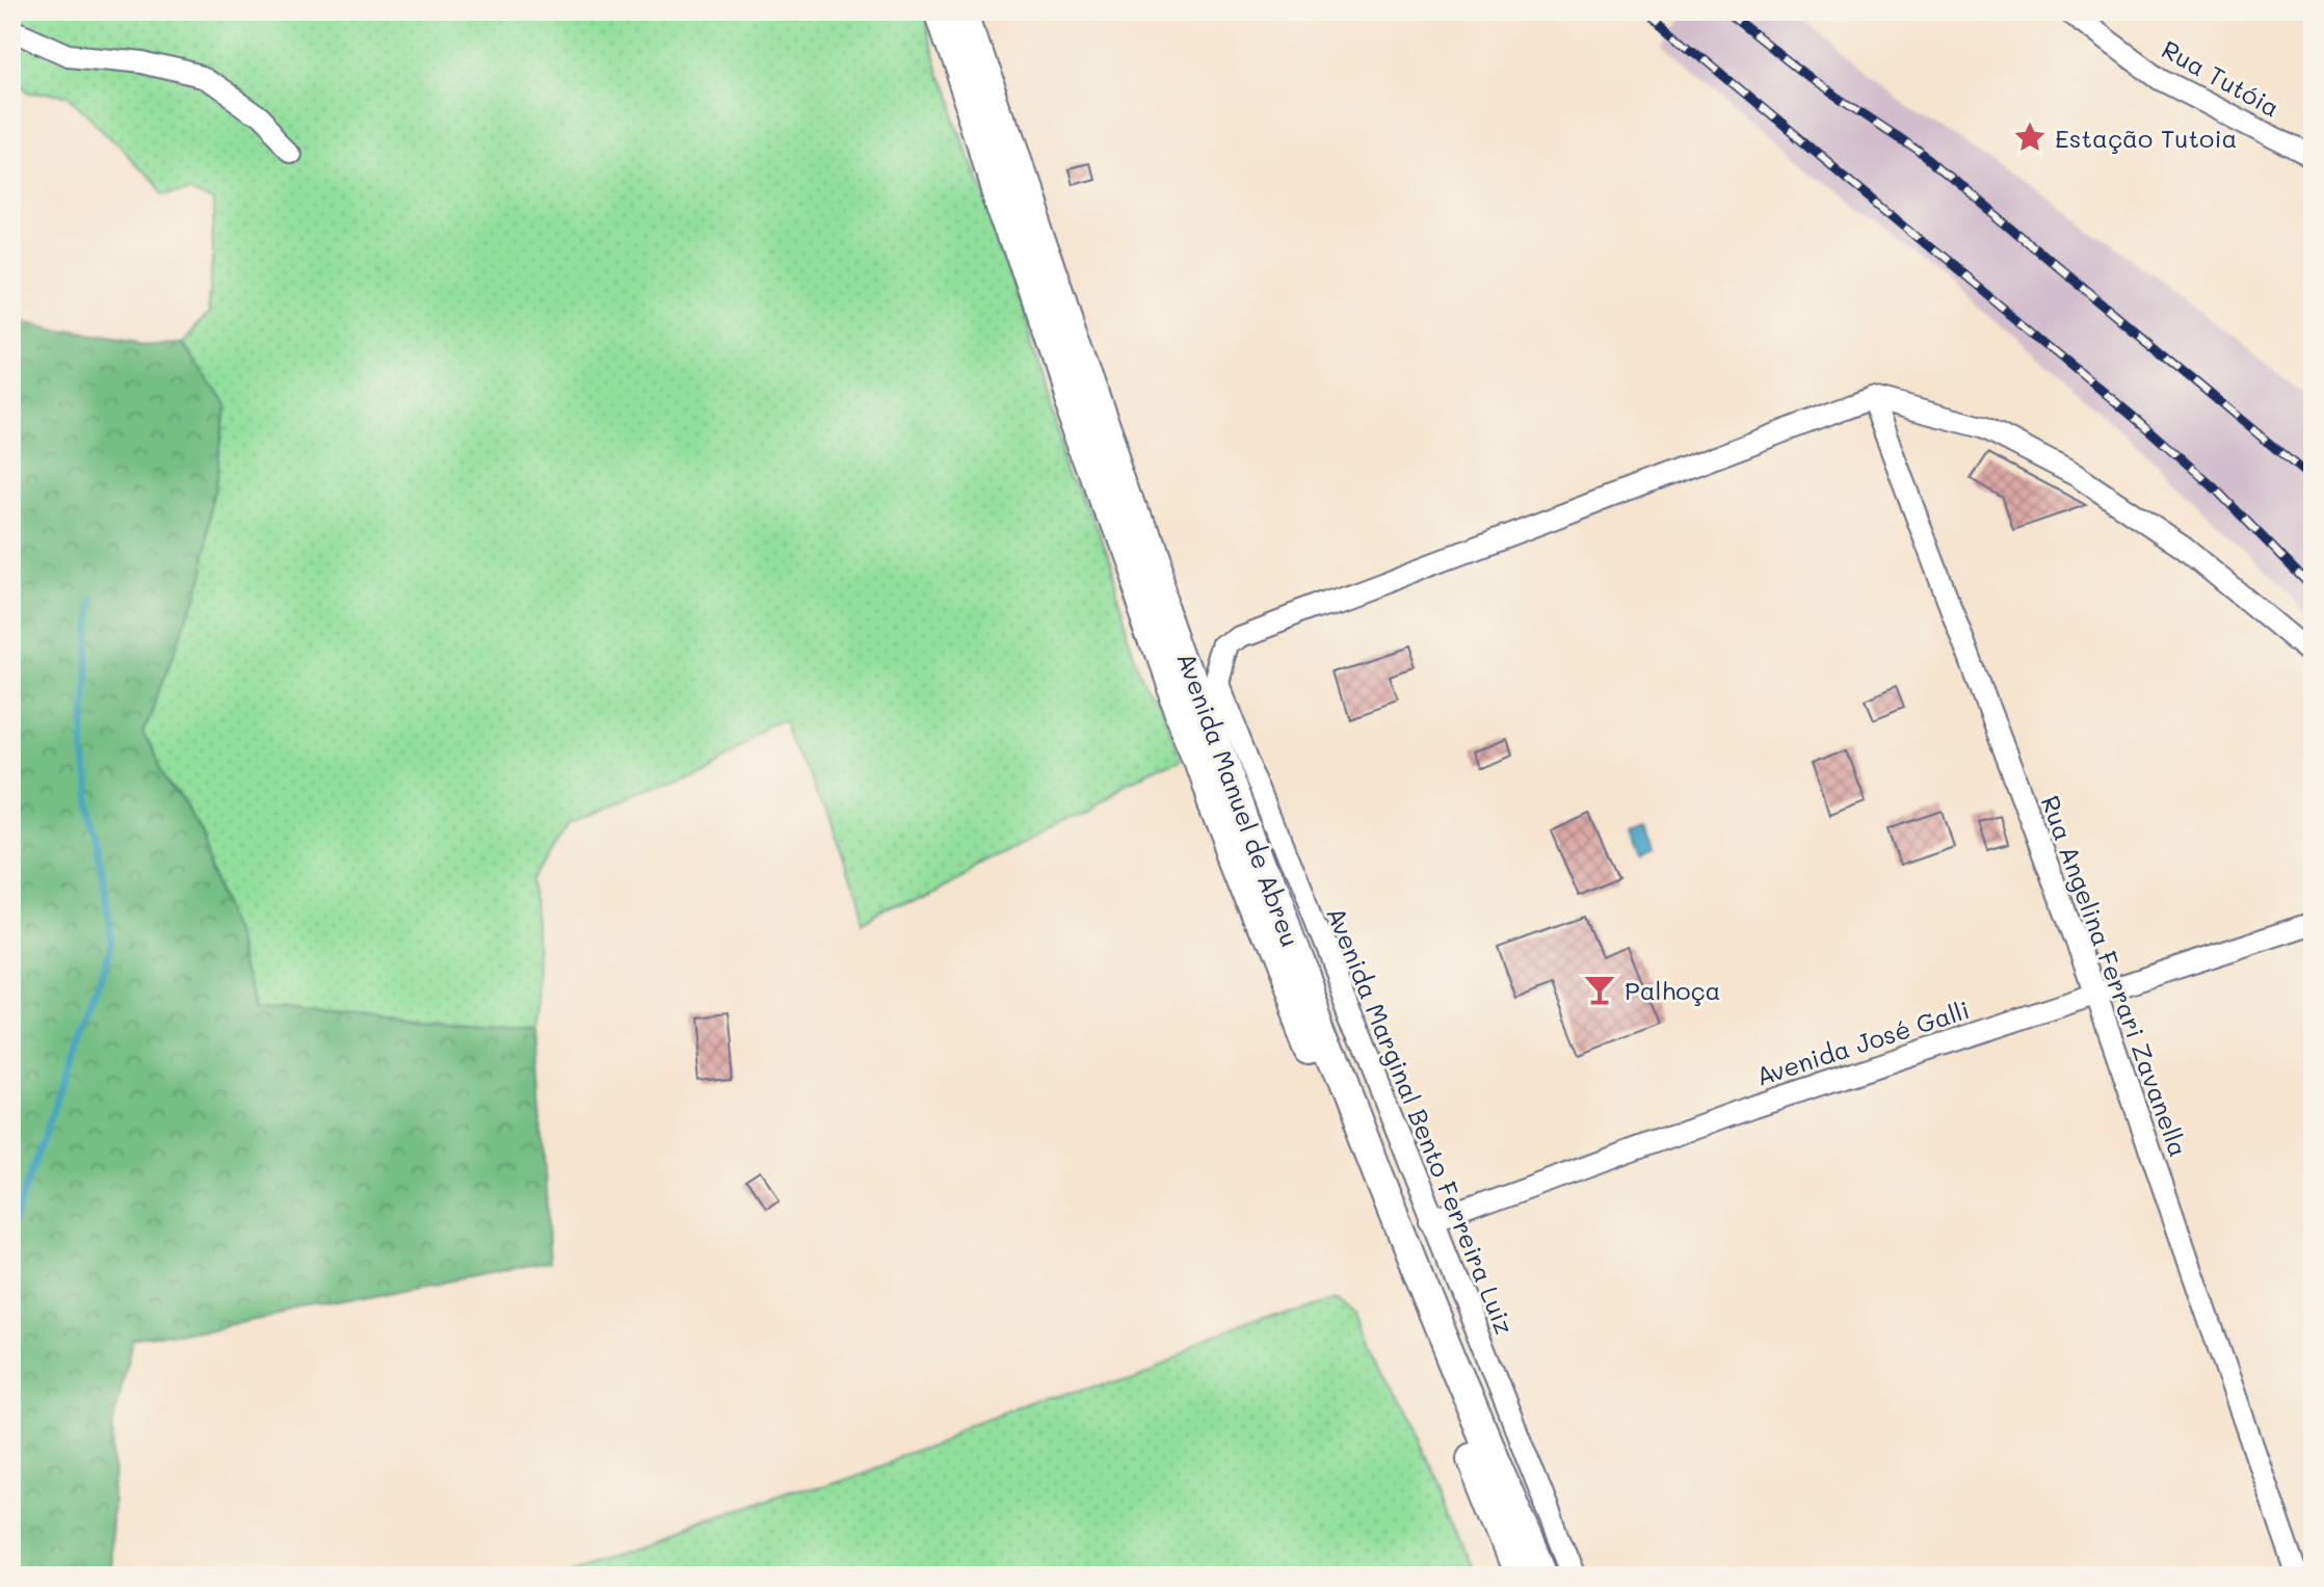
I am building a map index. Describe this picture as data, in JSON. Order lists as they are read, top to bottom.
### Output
{
  "streets": {
    "main road": ["Avenida Manuel de Abreu"],
    "street": [
      "Rua Tutóia",
      "Rua Angelina Ferrari Zavanella",
      "Avenida José Galli",
      "Avenida Marginal Bento Ferreira Luiz"
    ]
  },
  "crossings": [
    ["Rua Angelina Ferrari Zavanella", "Avenida José Galli"],
    ["Rua Angelina Ferrari Zavanella", "Avenida Marginal Bento Ferreira Luiz"],
    ["Avenida José Galli", "Avenida Marginal Bento Ferreira Luiz"]
  ],
  "places": {
    "place": ["Estação Tutoia"],
    "bar": ["Palhoça"]
  }
}
